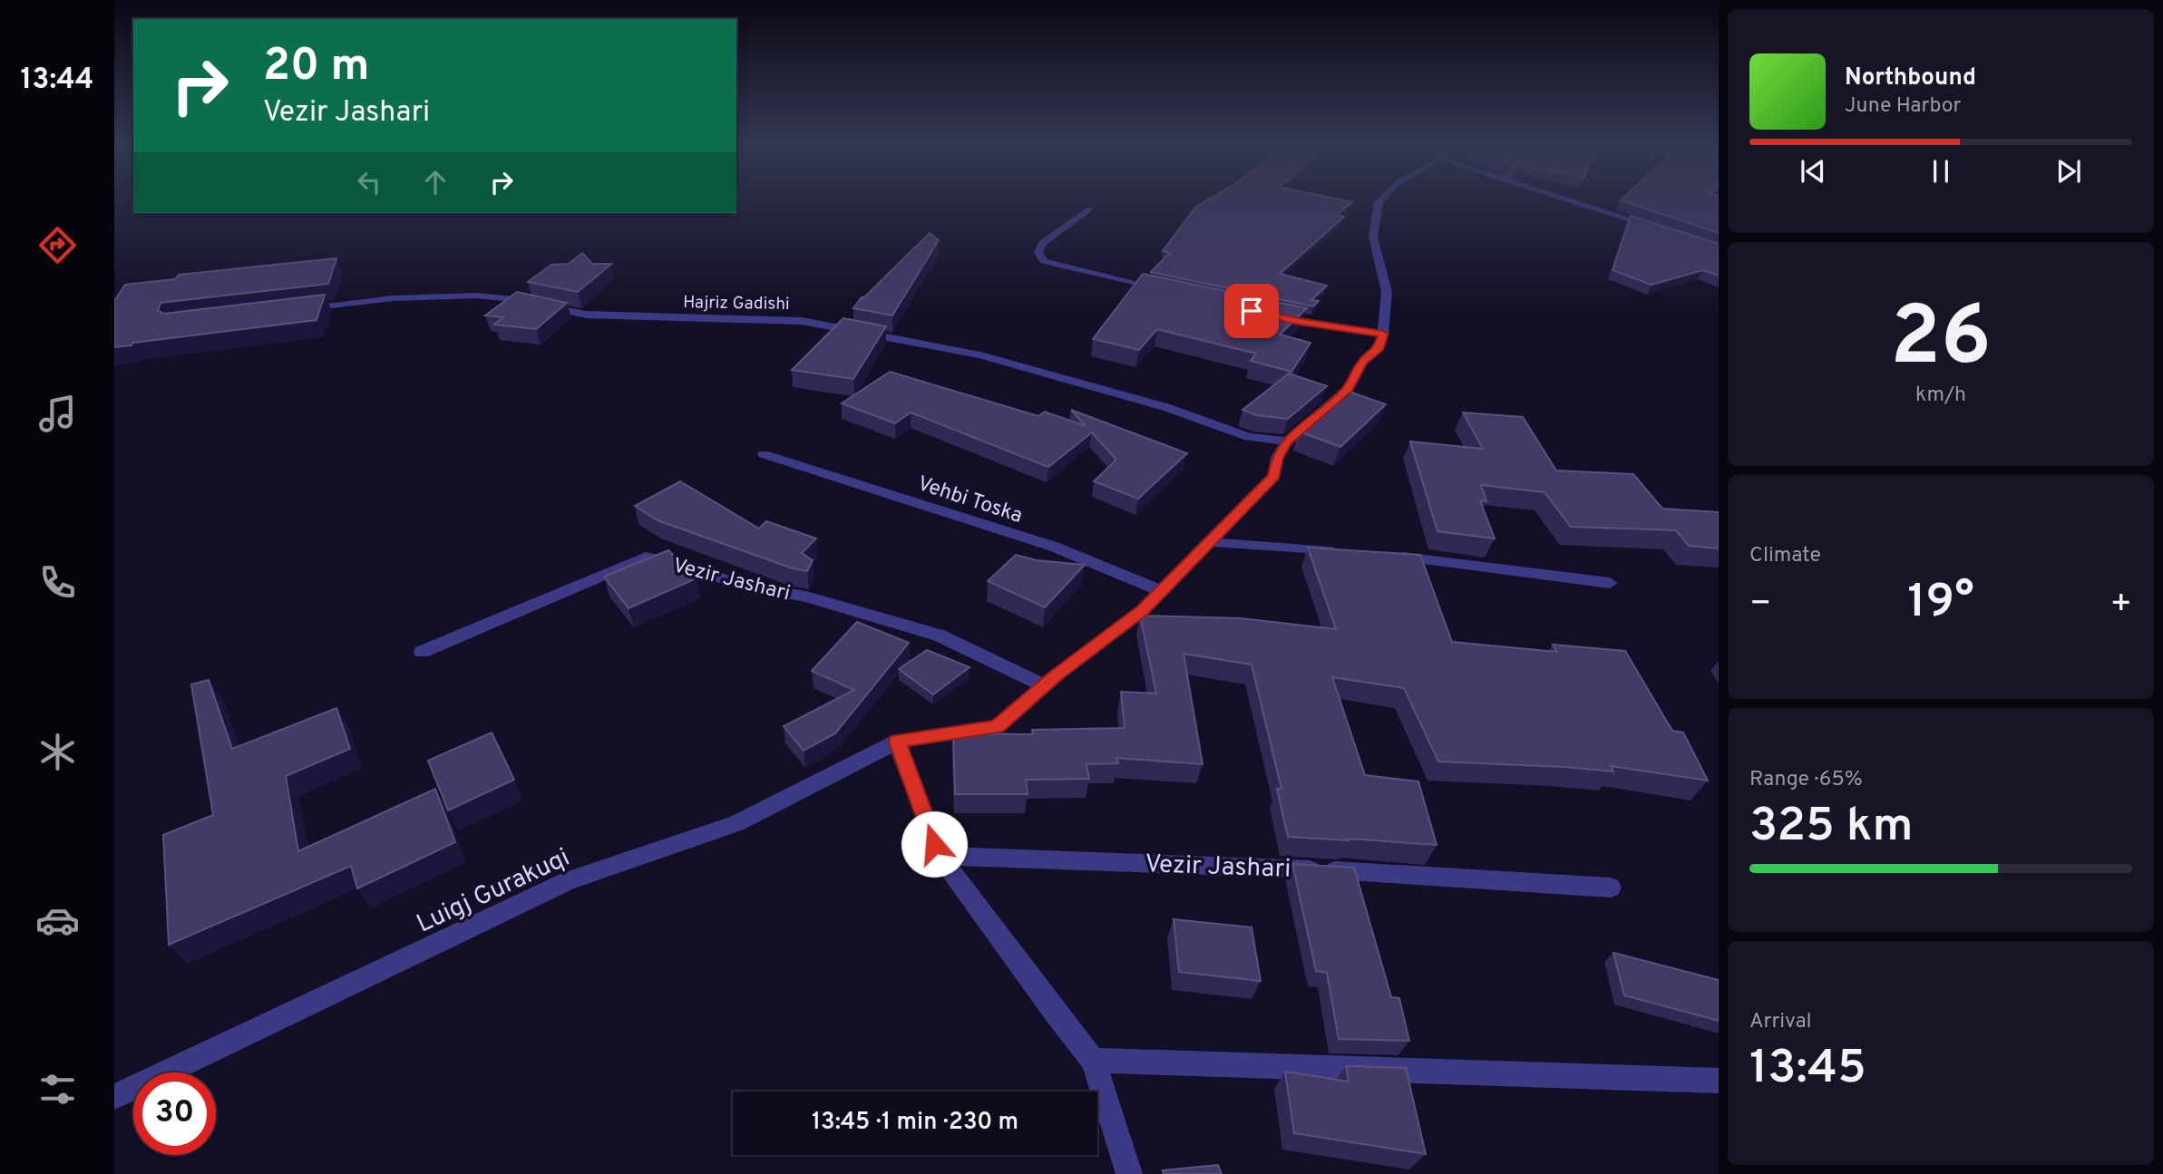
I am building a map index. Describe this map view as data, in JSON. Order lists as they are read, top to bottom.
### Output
{
  "streets": {
    "street": [
      "Hajriz Gadishi",
      "Vehbi Toska",
      "Vezir Jashari",
      "Luigj Gurakuqi"
    ]
  },
  "page": {
    "tabs": "13:44",
    "turn": ["20 m", "Vezir Jashari"],
    "song": ["Northbound", "June Harbor"],
    "tile": [
      ["26", "km/h"],
      "Climate",
      ["Range · 65%", "325 km"],
      ["Arrival", "13:45"]
    ],
    "heat": ["−", "19°", "+"],
    "limit": "30",
    "trip": "13:45 · 1 min · 230 m"
  }
}
